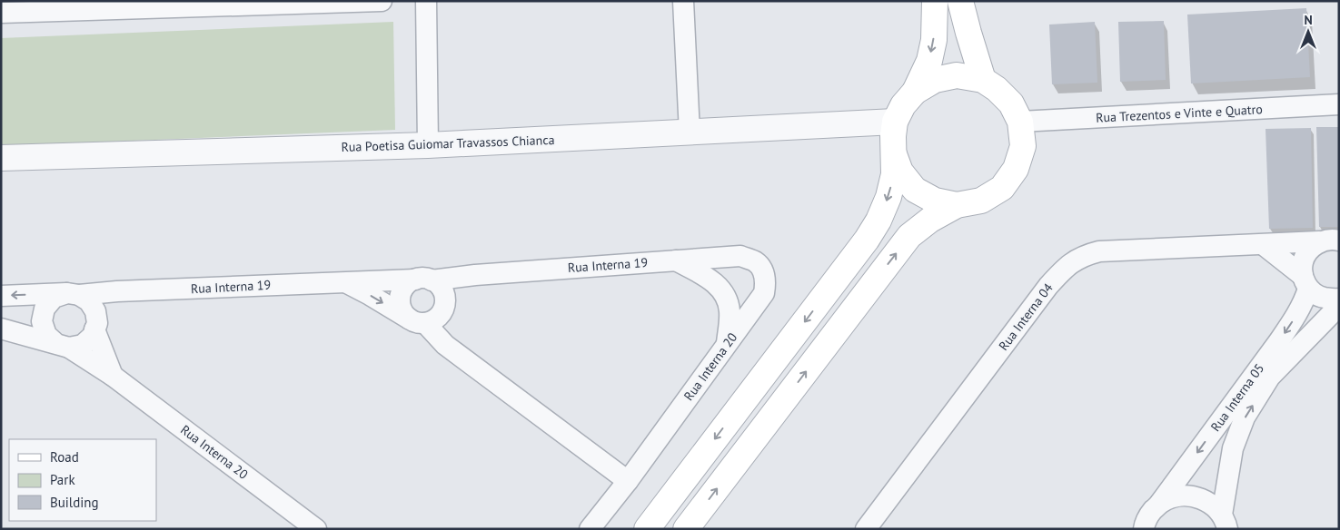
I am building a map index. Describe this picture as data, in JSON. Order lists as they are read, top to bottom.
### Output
{
  "streets": {
    "street": [
      "Rua Trezentos e Vinte e Quatro",
      "Rua Poetisa Guiomar Travassos Chianca",
      "Rua Interna 19",
      "Rua Interna 04",
      "Rua Interna 20",
      "Rua Interna 05"
    ]
  },
  "crossings": [
    ["Rua Trezentos e Vinte e Quatro", "Rua Poetisa Guiomar Travassos Chianca"],
    ["Rua Interna 19", "Rua Interna 20"],
    ["Rua Interna 04", "Rua Interna 05"]
  ],
  "legend": ["Road", "Park", "Building"],
  "north": "top"
}
